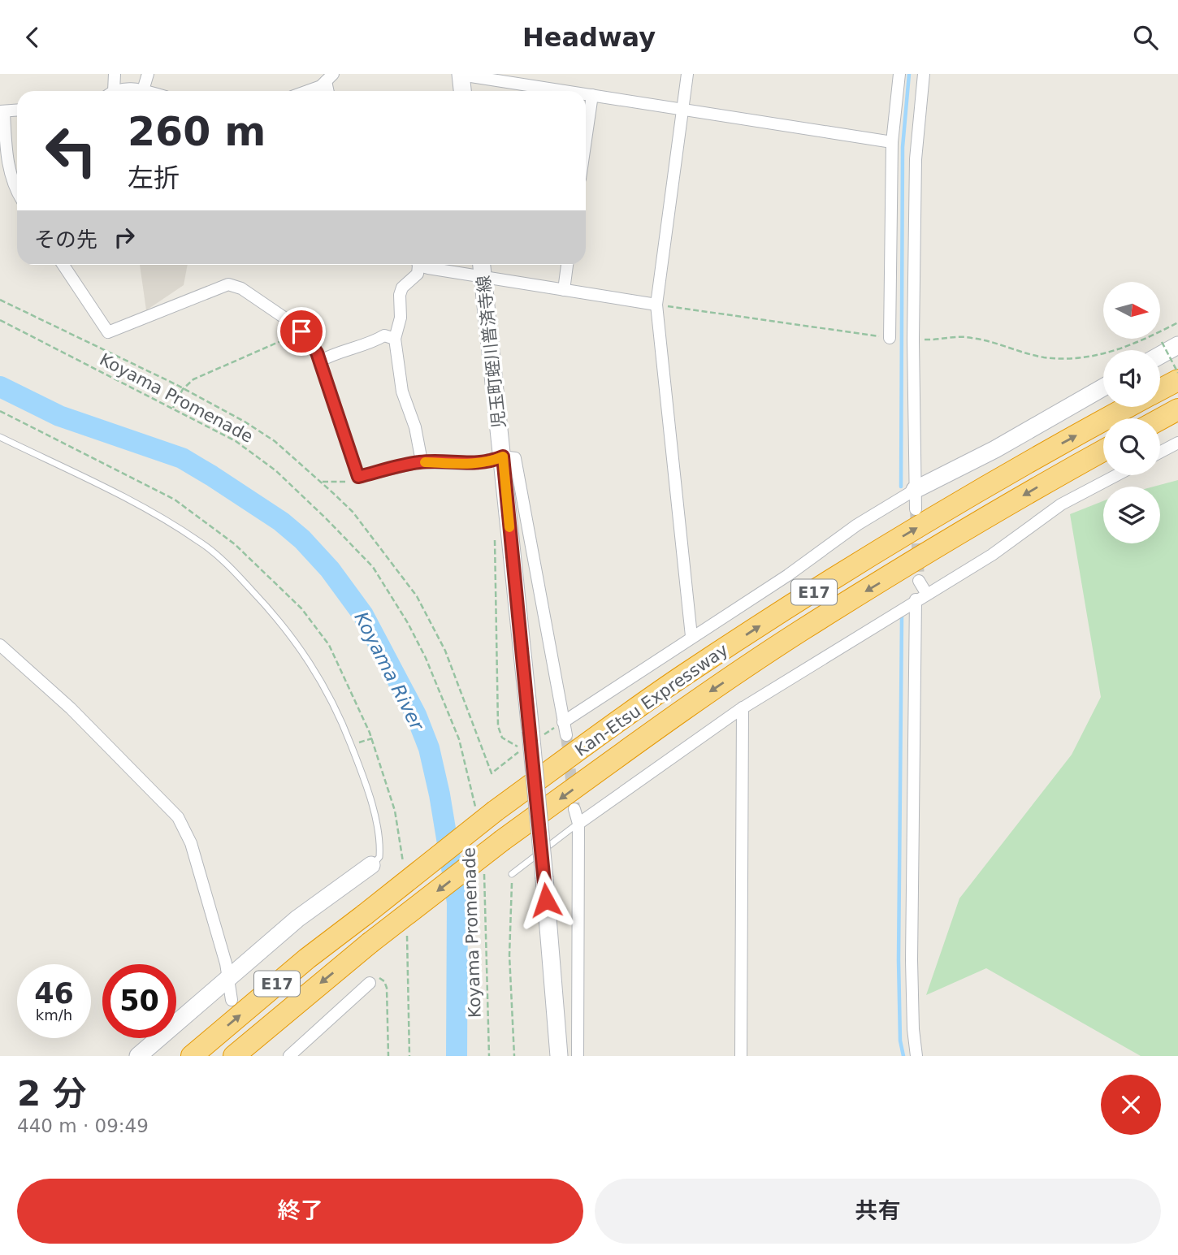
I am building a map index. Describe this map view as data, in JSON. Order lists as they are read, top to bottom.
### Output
{
  "streets": {
    "highway": ["E17", "Kan-Etsu Expressway"],
    "main road": ["児玉町蛭川普済寺線"],
    "path": ["Koyama Promenade"]
  },
  "crossings": [
    ["Koyama Promenade", "Kan-Etsu Expressway"]
  ],
  "water": ["Koyama River"],
  "north": "right",
  "page": {
    "header": "Headway",
    "turn": ["260 m", "左折"],
    "then": "その先",
    "speed": "46 km/h",
    "limit": "50",
    "heading": ["2 分", "440 m · 09:49"],
    "buttons": ["終了", "共有"]
  }
}
